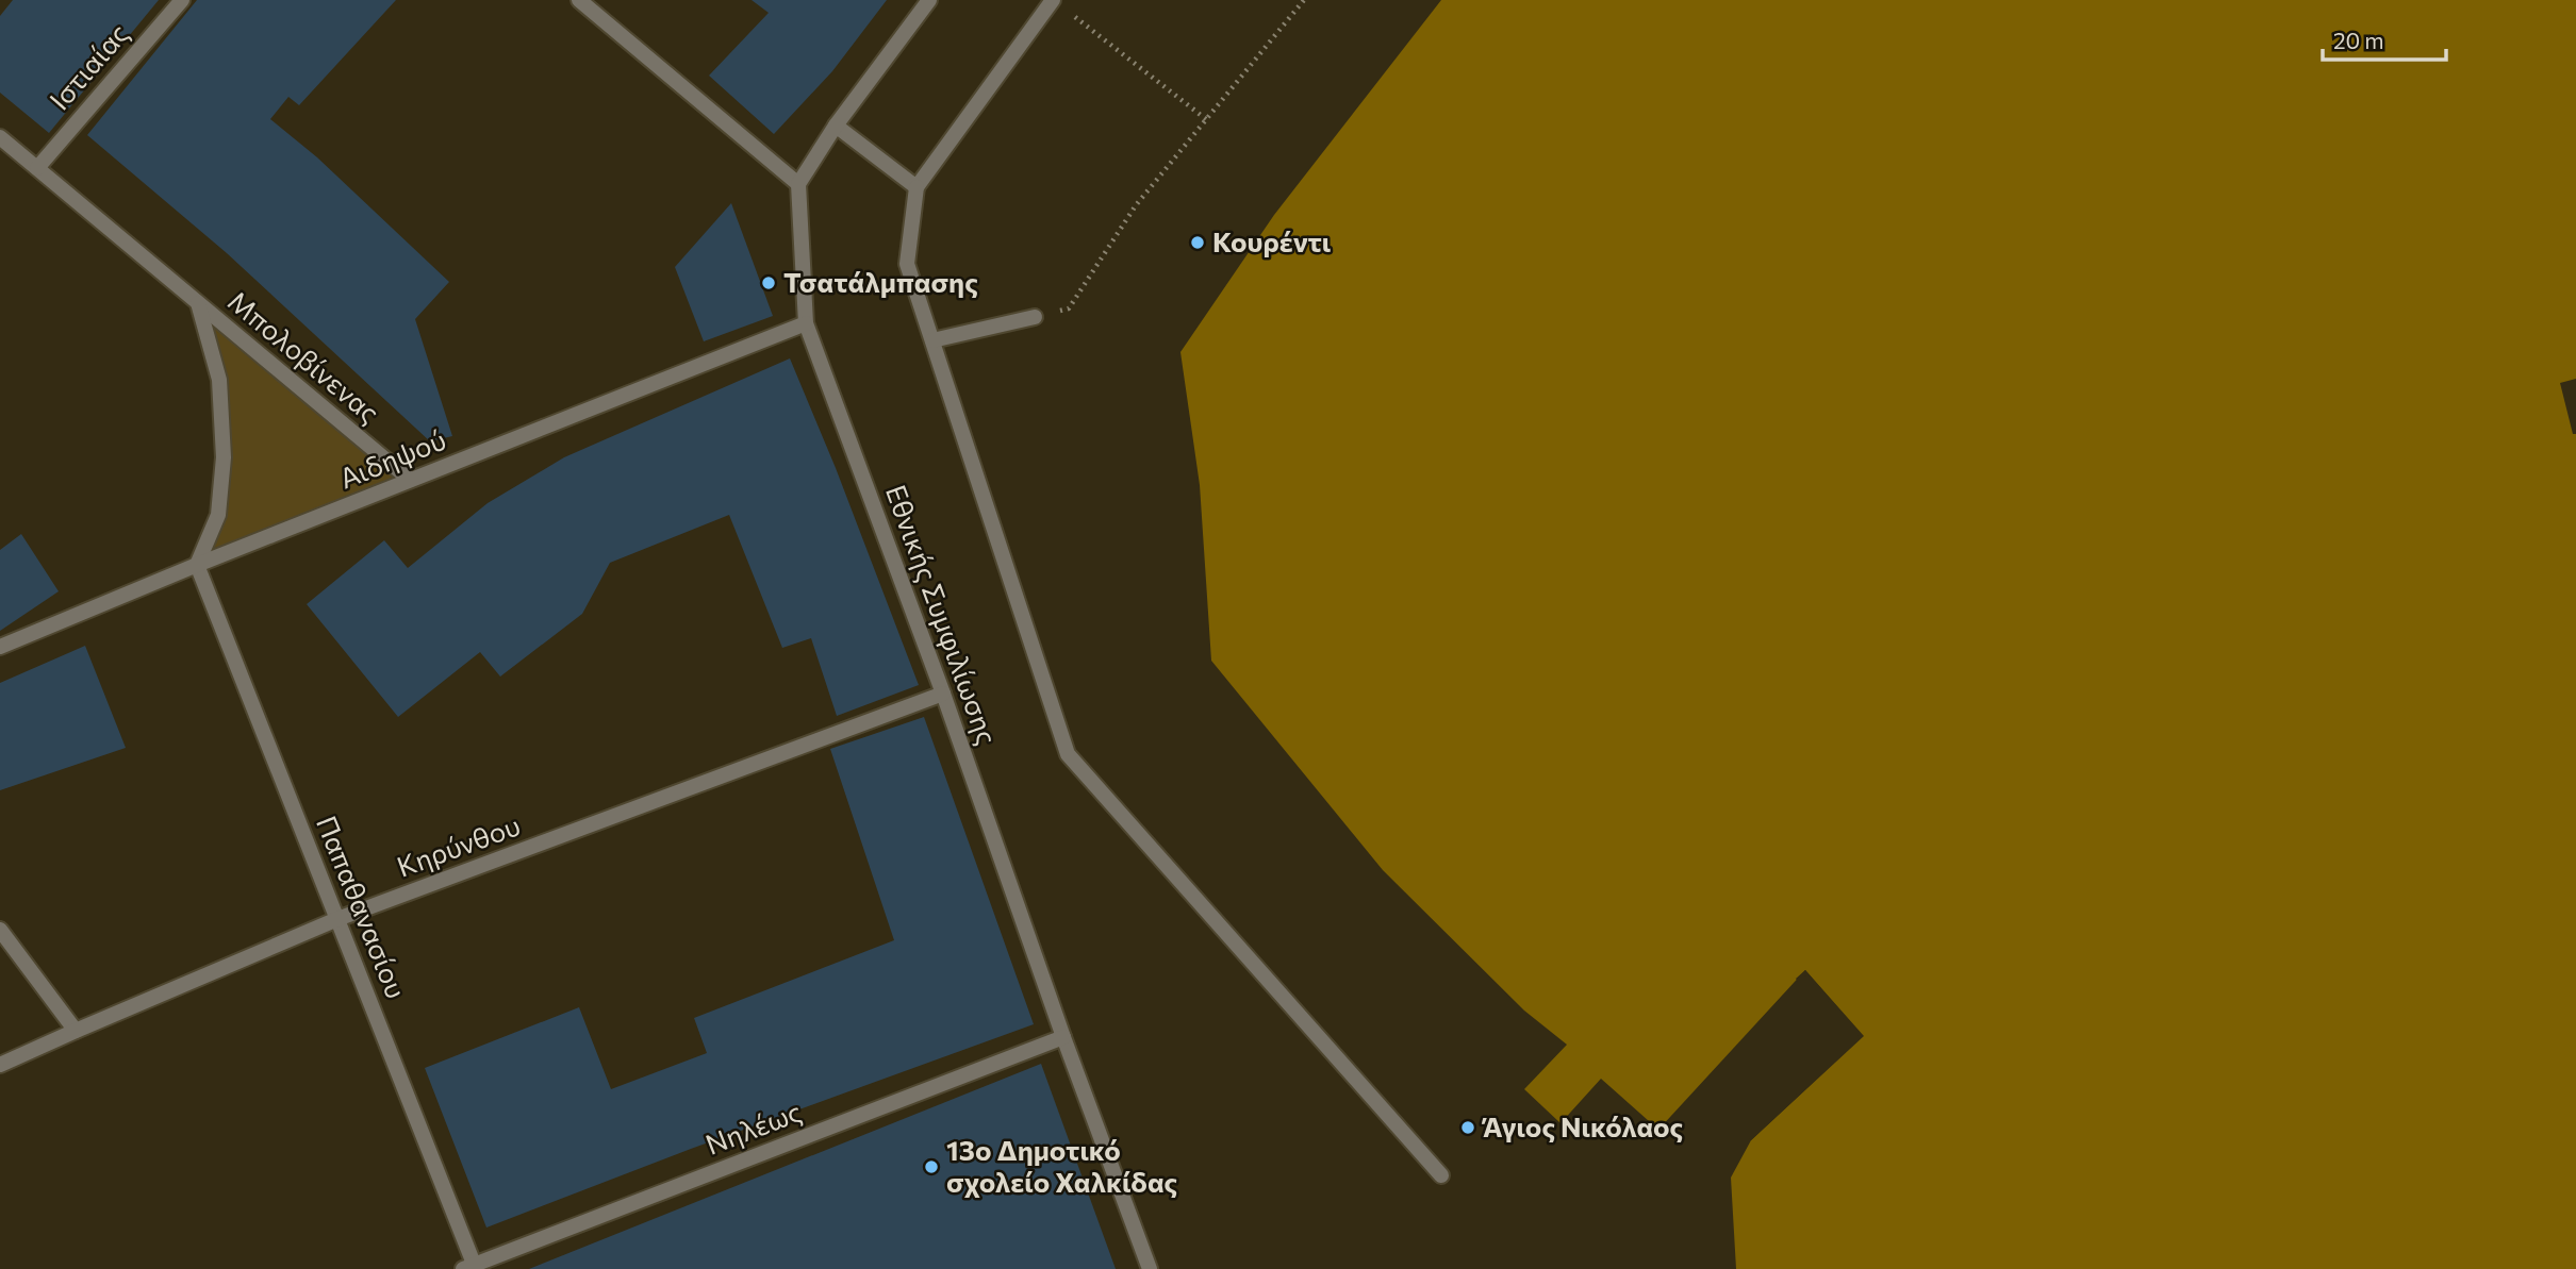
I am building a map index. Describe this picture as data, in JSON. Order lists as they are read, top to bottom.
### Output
{
  "streets": {
    "street": [
      "Ιστιαίας",
      "Μπολοβίνενας",
      "Αιδηψού",
      "Εθνικής Συμφιλίωσης",
      "Κηρύνθου",
      "Παπαθανασίου",
      "Νηλέως"
    ]
  },
  "crossings": [
    ["Ιστιαίας", "Μπολοβίνενας"],
    ["Μπολοβίνενας", "Αιδηψού"],
    ["Μπολοβίνενας", "Παπαθανασίου"],
    ["Αιδηψού", "Εθνικής Συμφιλίωσης"],
    ["Αιδηψού", "Παπαθανασίου"],
    ["Εθνικής Συμφιλίωσης", "Κηρύνθου"],
    ["Εθνικής Συμφιλίωσης", "Νηλέως"],
    ["Κηρύνθου", "Παπαθανασίου"],
    ["Παπαθανασίου", "Νηλέως"]
  ],
  "places": [
    "Κουρέντι",
    "Τσατάλμπασης",
    "Άγιος Νικόλαος",
    "13ο Δημοτικό σχολείο Χαλκίδας"
  ],
  "scale_bar": "20 m"
}
